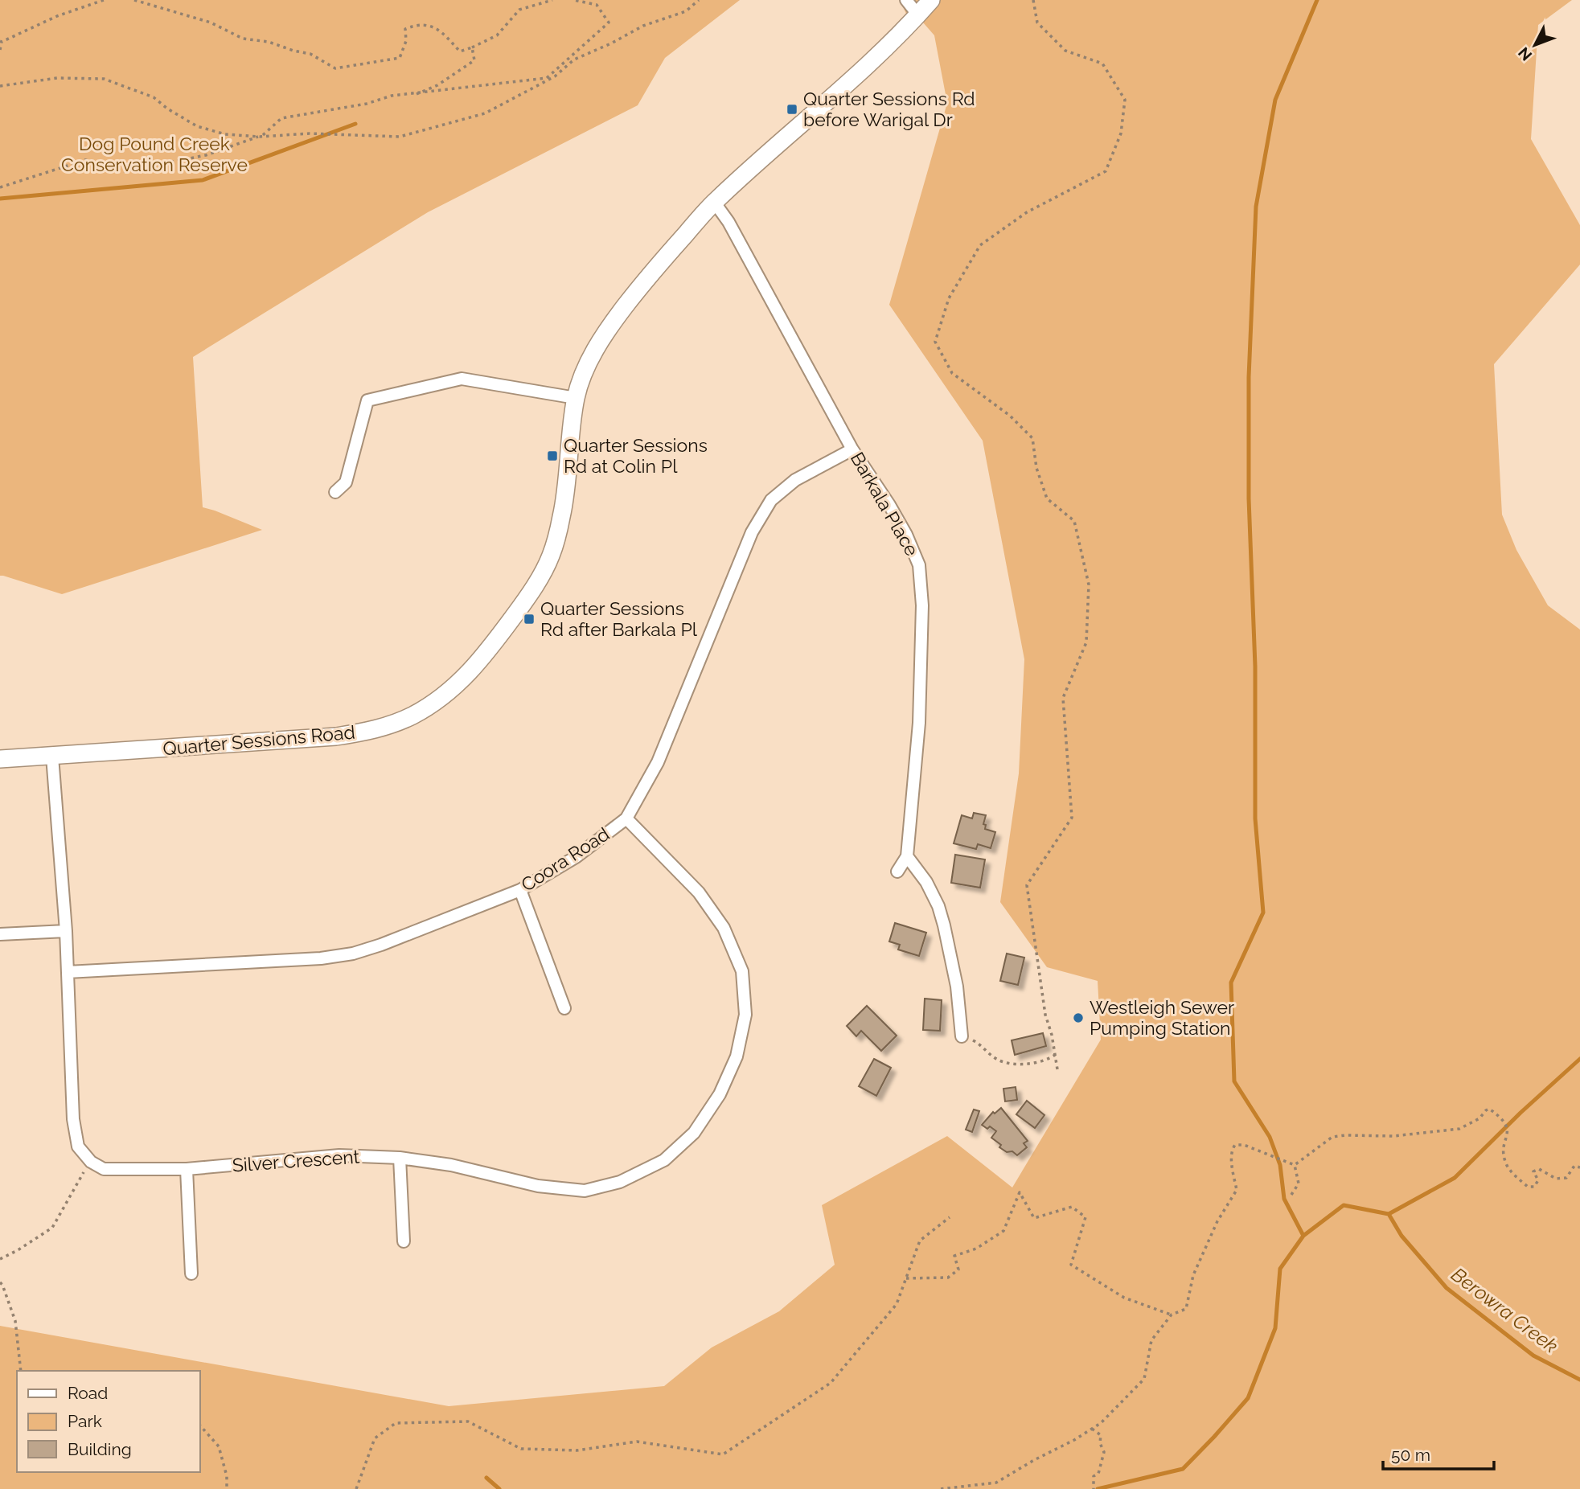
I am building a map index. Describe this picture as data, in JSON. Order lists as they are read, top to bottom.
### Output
{
  "streets": {
    "main road": ["Quarter Sessions Road"],
    "street": ["Barkala Place", "Coora Road", "Silver Crescent"]
  },
  "crossings": [
    ["Barkala Place", "Quarter Sessions Road"],
    ["Barkala Place", "Coora Road"],
    ["Coora Road", "Silver Crescent"]
  ],
  "water": ["Berowra Creek"],
  "parks": ["Dog Pound Creek Conservation Reserve"],
  "places": {
    "transit": ["Quarter Sessions Rd before Warigal Dr", "Quarter Sessions Rd at Colin Pl", "Quarter Sessions Rd after Barkala Pl"],
    "other": ["Westleigh Sewer Pumping Station"]
  },
  "legend": ["Road", "Park", "Building"],
  "scale_bar": "50 m",
  "north": "bottom left"
}
